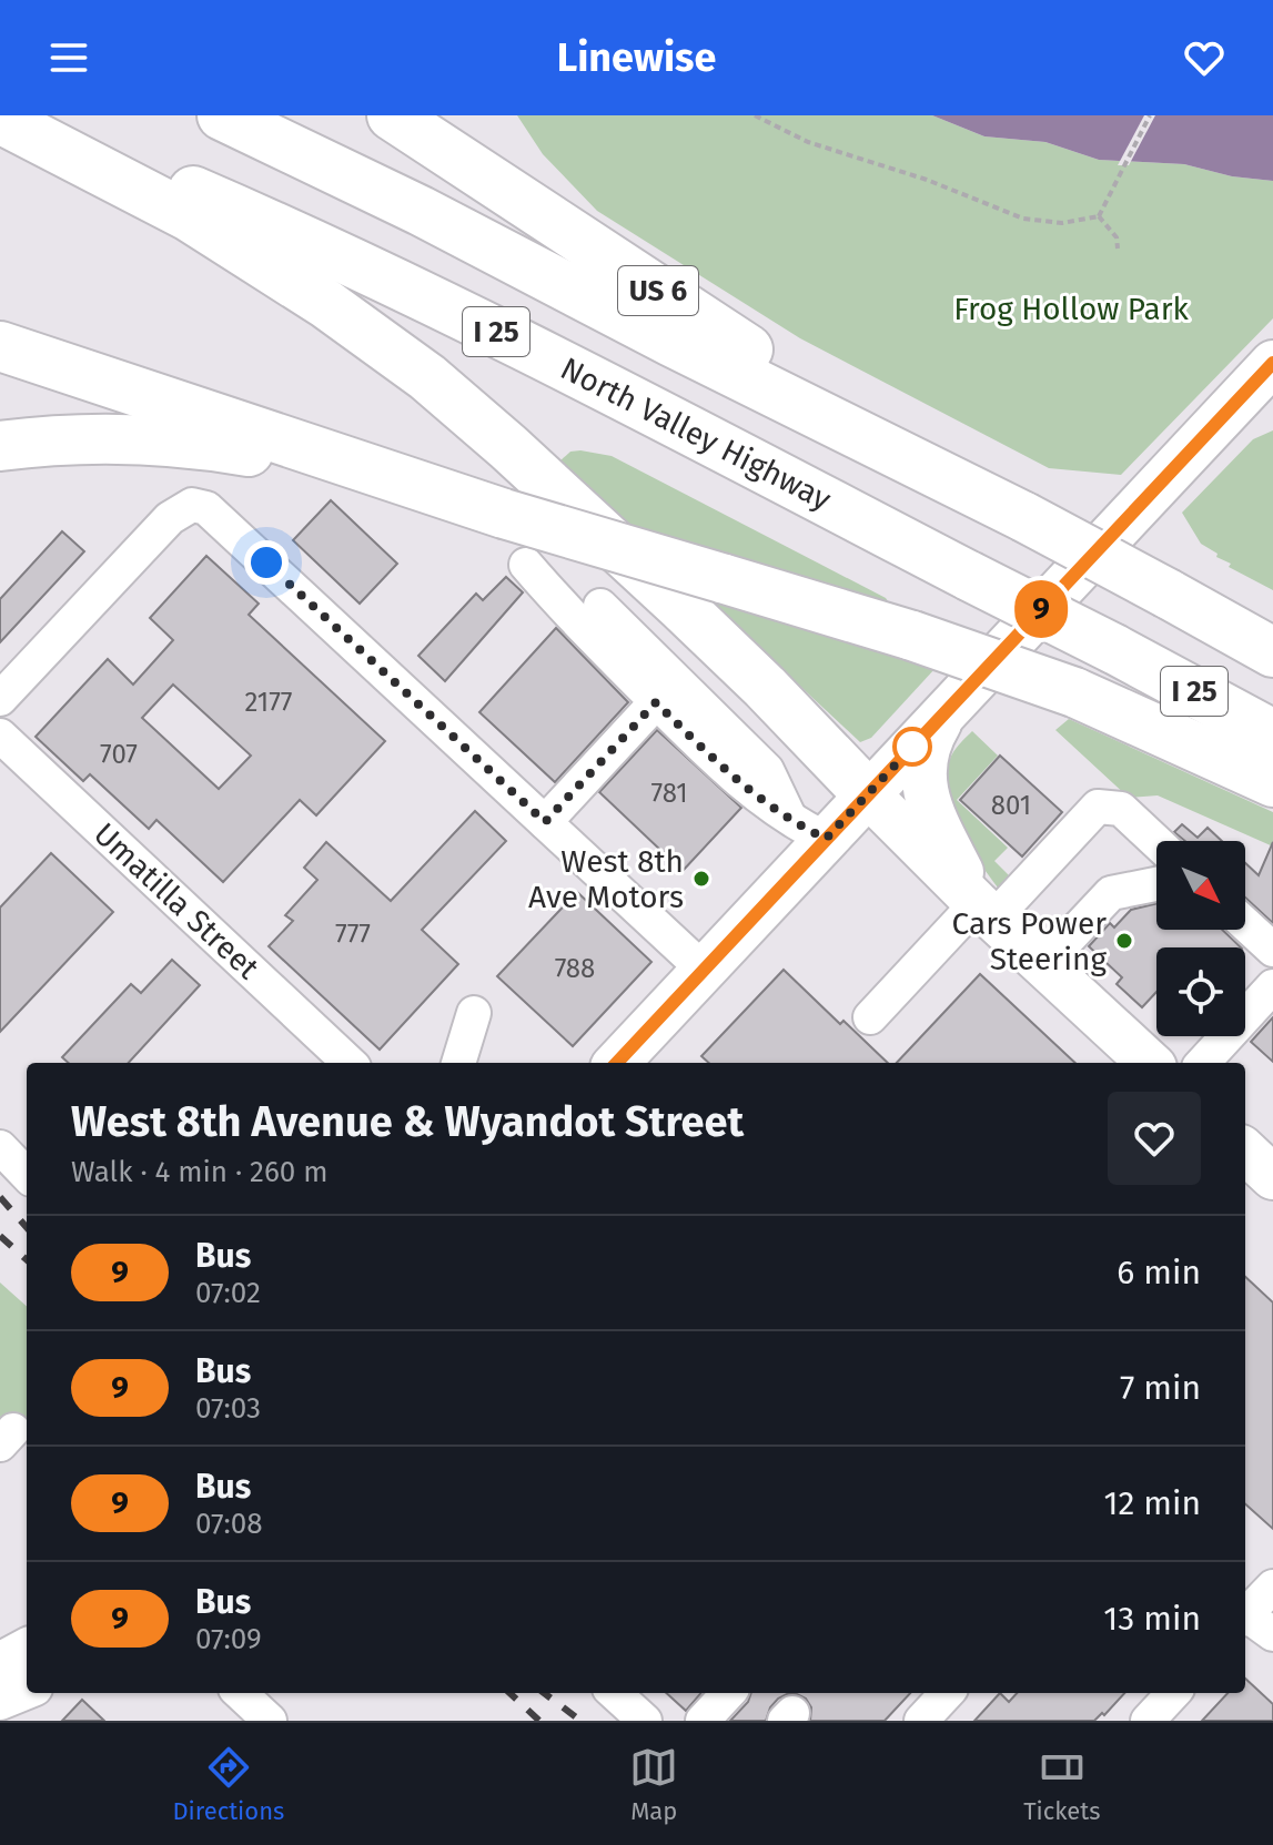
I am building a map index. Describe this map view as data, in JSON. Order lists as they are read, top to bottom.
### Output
{
  "streets": {
    "highway": ["US 6", "I 25", "North Valley Highway"],
    "street": ["Umatilla Street"]
  },
  "crossings": [
    ["US 6", "I 25"]
  ],
  "parks": ["Frog Hollow Park"],
  "places": ["West 8th Ave Motors", "Cars Power Steering"],
  "lines": ["bus line 9"],
  "house_numbers": [
    "2177",
    "707",
    "781",
    "801",
    "777",
    "788"
  ],
  "north": "bottom right",
  "page": {
    "header": "Linewise",
    "on_map": "9",
    "heading": ["West 8th Avenue & Wyandot Street", "Walk · 4 min · 260 m"],
    "list": [
      {
        "mark": "9",
        "name": "Bus",
        "note": "07:02",
        "value": "6 min"
      },
      {
        "mark": "9",
        "name": "Bus",
        "note": "07:03",
        "value": "7 min"
      },
      {
        "mark": "9",
        "name": "Bus",
        "note": "07:08",
        "value": "12 min"
      },
      {
        "mark": "9",
        "name": "Bus",
        "note": "07:09",
        "value": "13 min"
      }
    ],
    "tabs": ["Directions", "Map", "Tickets"]
  }
}
